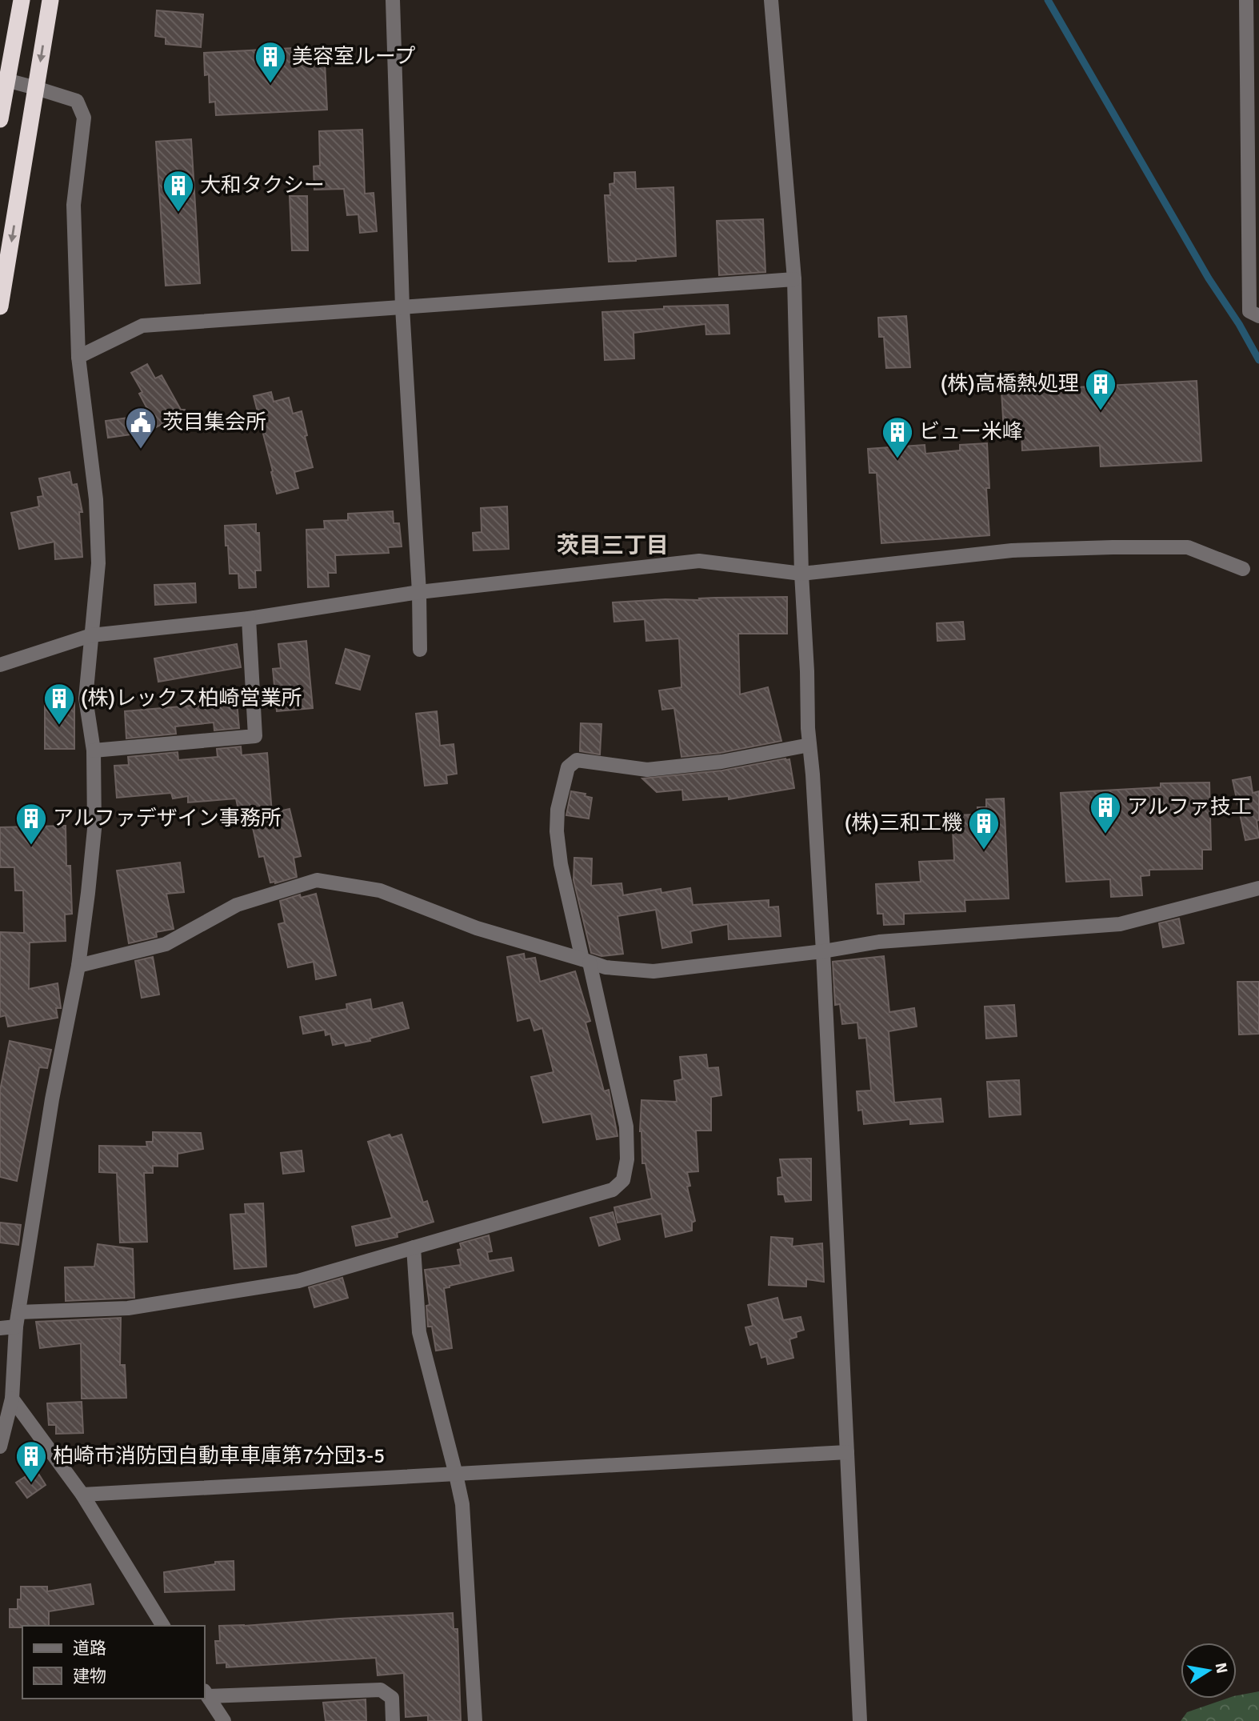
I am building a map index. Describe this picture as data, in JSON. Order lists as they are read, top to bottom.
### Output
{
  "districts": ["茨目三丁目"],
  "places": {
    "building": [
      "美容室ループ",
      "大和タクシー",
      "(株)高橋熱処理",
      "ビュー米峰",
      "(株)レックス柏崎営業所",
      "アルファ技工",
      "アルファデザイン事務所",
      "(株)三和工機",
      "柏崎市消防団自動車車庫第7分団3-5"
    ],
    "public building": ["茨目集会所"]
  },
  "legend": ["道路", "建物"],
  "north": "right"
}
